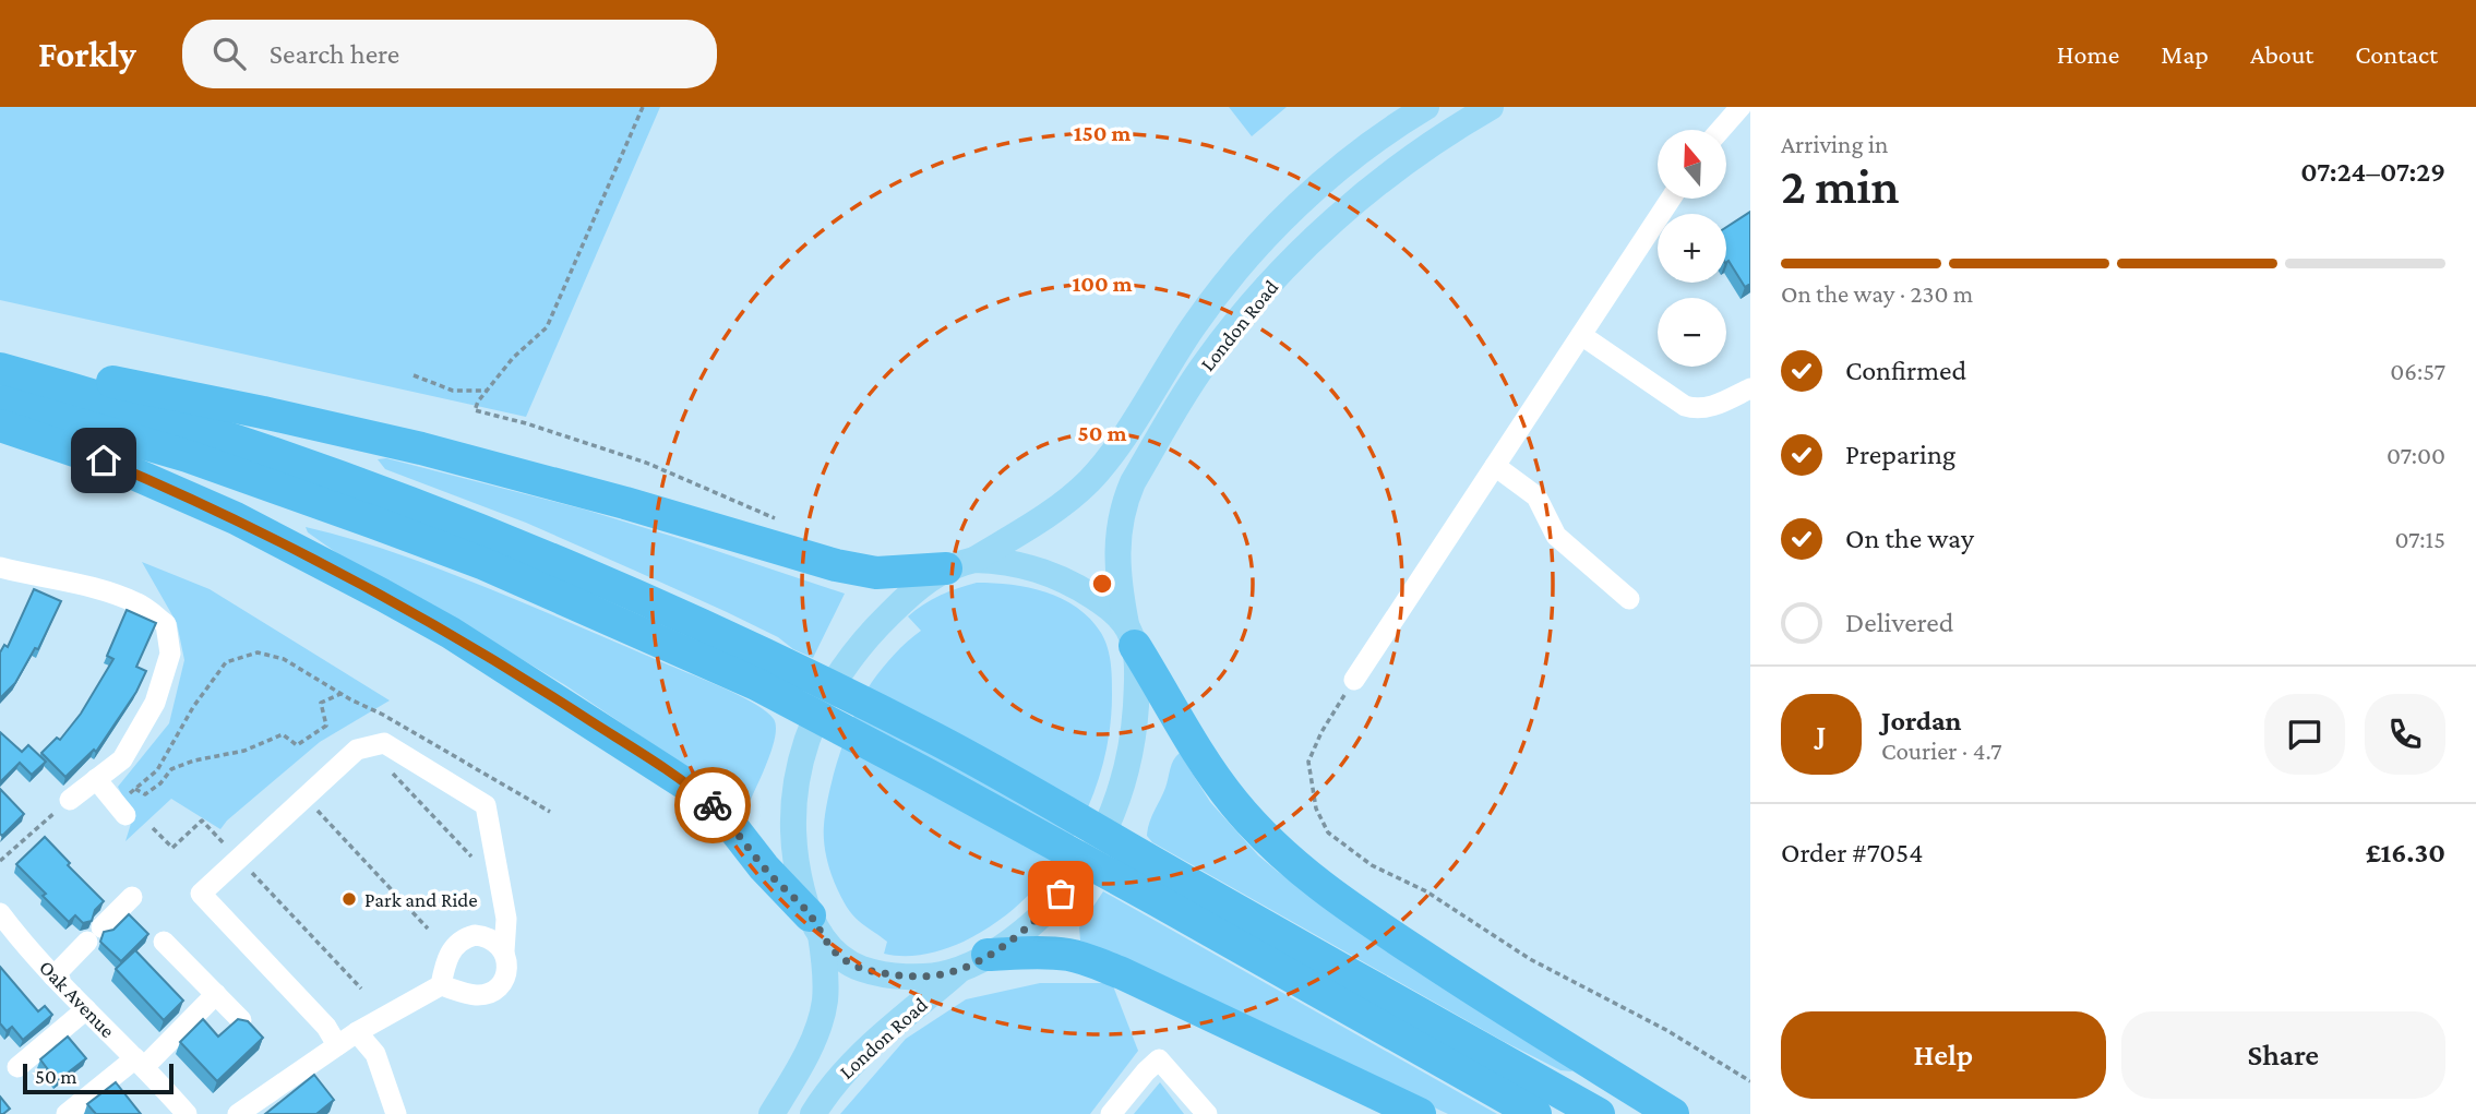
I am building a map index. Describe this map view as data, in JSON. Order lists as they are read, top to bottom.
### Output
{
  "streets": {
    "main road": ["London Road"],
    "street": ["Oak Avenue"]
  },
  "places": ["Park and Ride"],
  "scale_bar": "50 m",
  "north": "top",
  "page": {
    "header": "Forkly",
    "search": "Search here",
    "nav": [
      "Home",
      "Map",
      "About",
      "Contact"
    ],
    "heading": ["2 min", "Arriving in", "07:24–07:29"],
    "panel": [
      "Jordan",
      "Courier · 4.7",
      "Order #7054",
      "£16.30"
    ],
    "map_buttons": ["+", "−"],
    "bar": "On the way · 230 m",
    "list": [
      ["Confirmed", "06:57"],
      ["Preparing", "07:00"],
      ["On the way", "07:15"],
      "Delivered"
    ],
    "round": "J",
    "buttons": ["Help", "Share"],
    "scale": "50 m"
  },
  "rings": ["150 m", "100 m", "50 m"]
}
